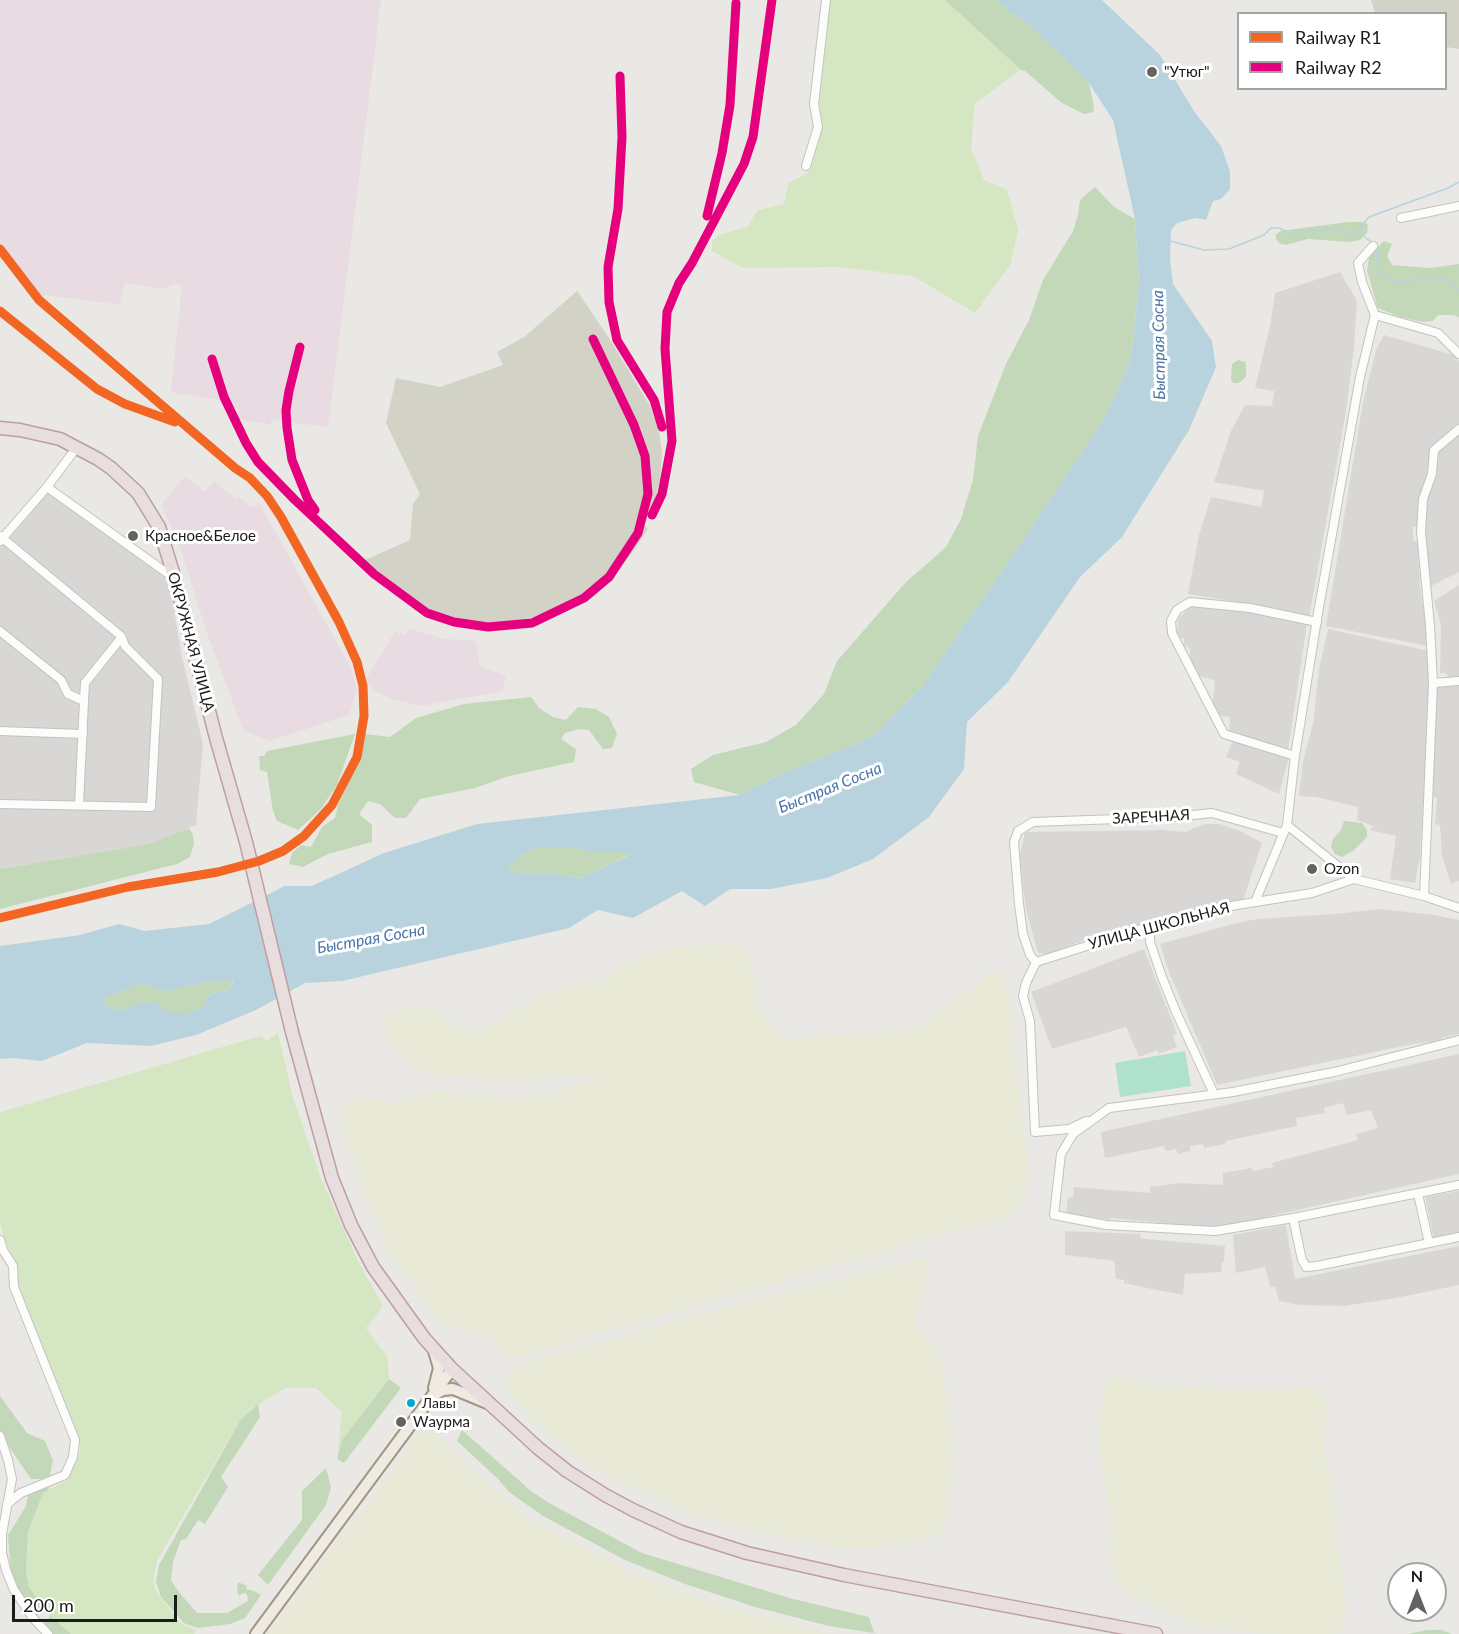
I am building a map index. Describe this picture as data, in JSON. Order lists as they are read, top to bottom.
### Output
{
  "streets": {
    "highway": ["ОКРУЖНАЯ УЛИЦА"],
    "street": ["ЗАРЕЧНАЯ", "УЛИЦА ШКОЛЬНАЯ"]
  },
  "crossings": [
    ["ЗАРЕЧНАЯ", "УЛИЦА ШКОЛЬНАЯ"]
  ],
  "water": ["Быстрая Сосна"],
  "places": [
    "\"Утюг\"",
    "Красное&Белое",
    "Ozon",
    "Лавы",
    "Wаурма"
  ],
  "lines": ["rail line R2", "rail line R1"],
  "legend": ["Railway R1", "Railway R2"],
  "scale_bar": "200 m",
  "north": "top"
}
